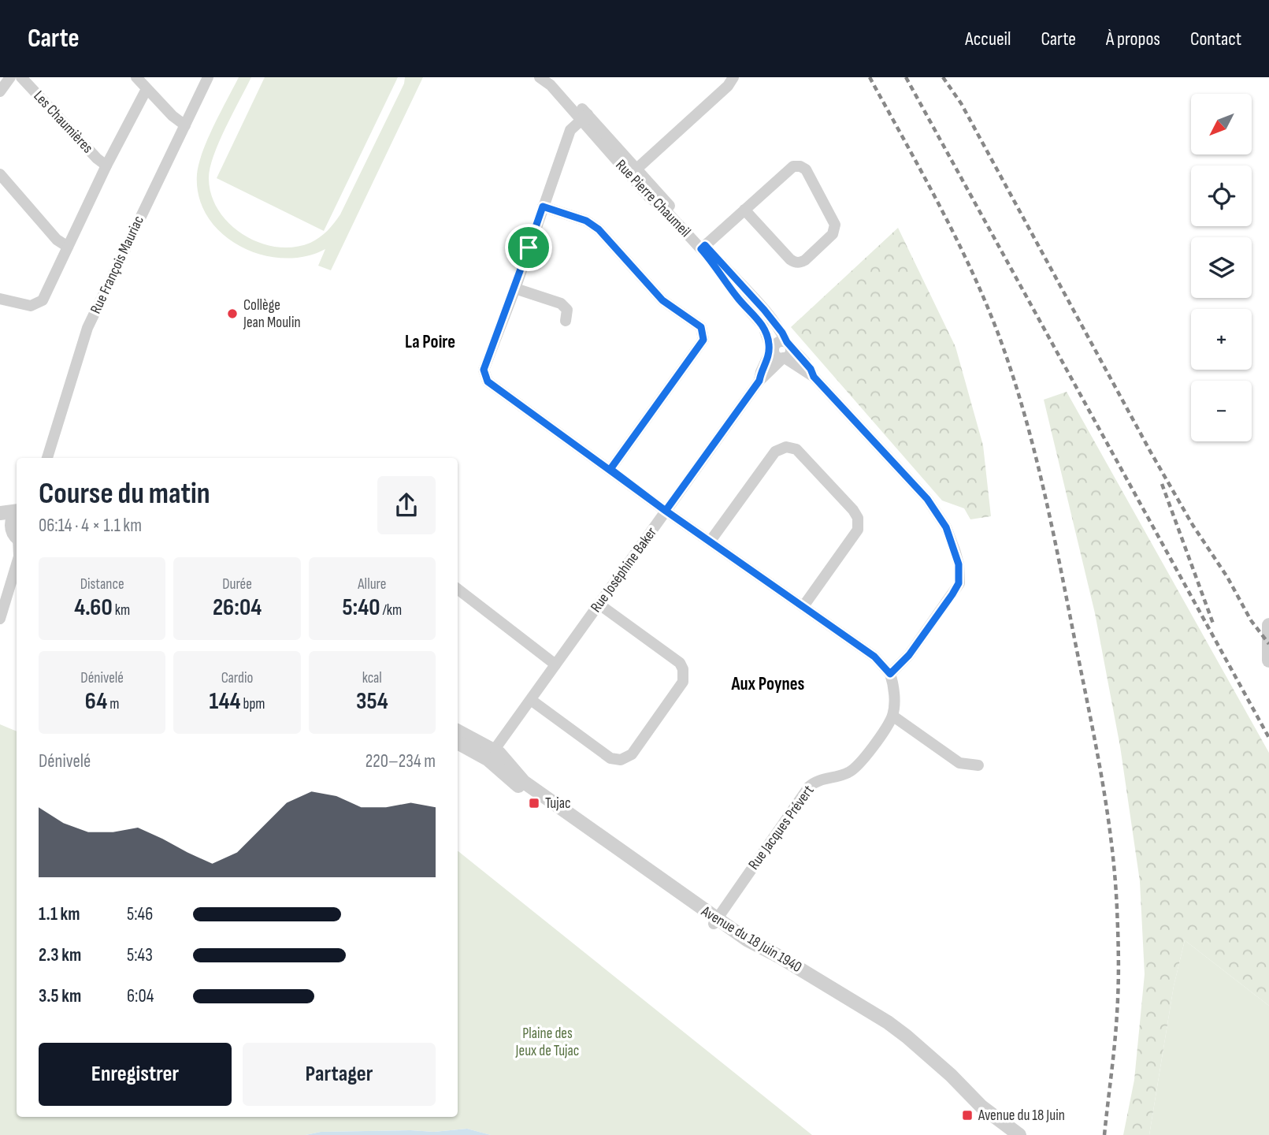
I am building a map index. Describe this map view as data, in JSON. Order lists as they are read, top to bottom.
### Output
{
  "streets": {
    "street": [
      "Les Chaumières",
      "Rue Pierre Chaumeil",
      "Rue François Mauriac",
      "Rue Joséphine Baker",
      "Rue Jacques Prévert",
      "Avenue du 18 Juin 1940"
    ]
  },
  "crossings": [
    ["Rue Pierre Chaumeil", "Rue Joséphine Baker"],
    ["Rue Joséphine Baker", "Avenue du 18 Juin 1940"],
    ["Rue Jacques Prévert", "Avenue du 18 Juin 1940"]
  ],
  "districts": ["La Poire", "Aux Poynes"],
  "parks": ["Plaine des Jeux de Tujac"],
  "places": {
    "other": ["Collège Jean Moulin"],
    "transit": ["Tujac", "Avenue du 18 Juin"]
  },
  "north": "bottom left",
  "page": {
    "header": "Carte",
    "nav": [
      "Accueil",
      "Carte",
      "À propos",
      "Contact"
    ],
    "map_buttons": ["+", "−"],
    "heading": ["Course du matin", "06:14 · 4 × 1.1 km"],
    "stats": [
      ["Distance", "4.60 km"],
      ["Durée", "26:04"],
      ["Allure", "5:40 /km"],
      ["Dénivelé", "64 m"],
      ["Cardio", "144 bpm"],
      ["kcal", "354"]
    ],
    "chart": ["Dénivelé", "220–234 m"],
    "list": [
      {
        "name": "1.1 km",
        "note": "5:46"
      },
      {
        "name": "2.3 km",
        "note": "5:43"
      },
      {
        "name": "3.5 km",
        "note": "6:04"
      }
    ],
    "buttons": ["Enregistrer", "Partager"]
  }
}
